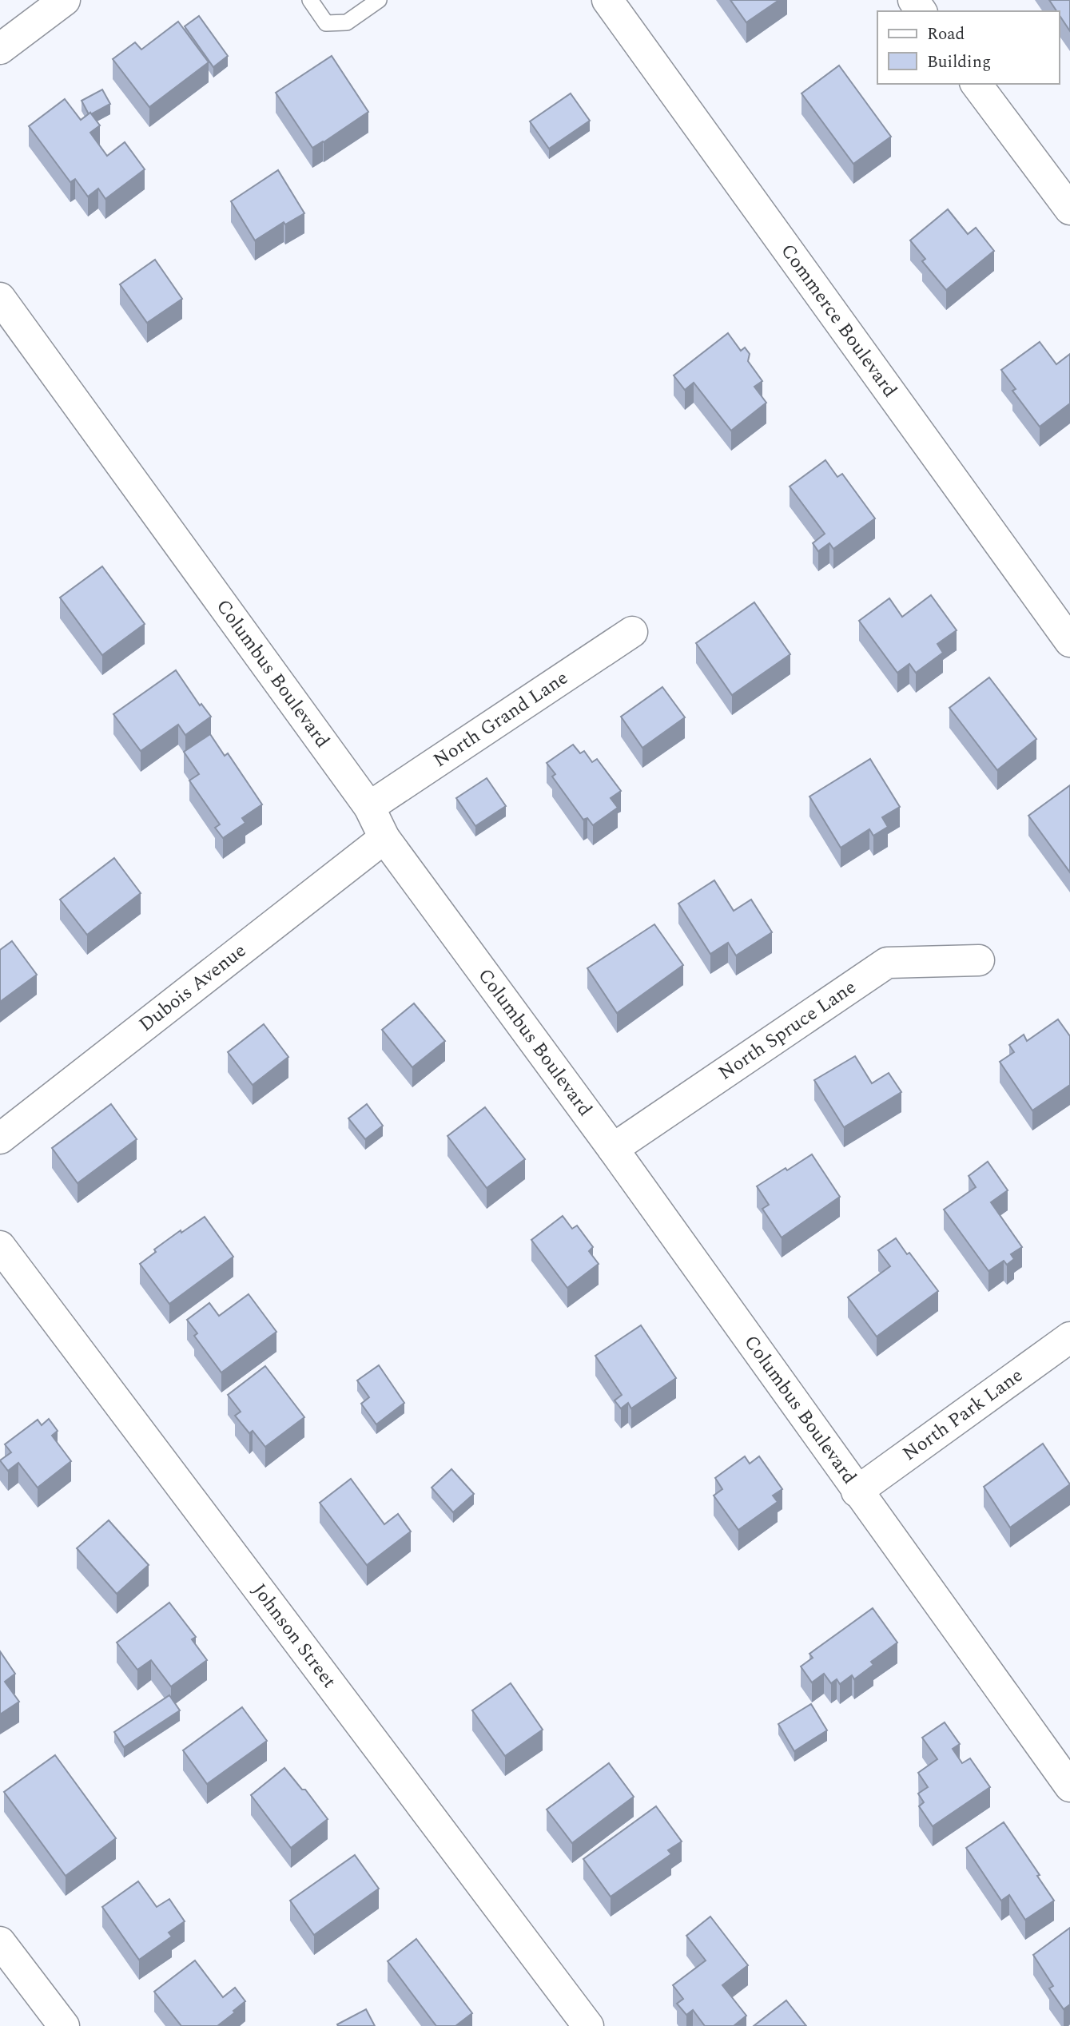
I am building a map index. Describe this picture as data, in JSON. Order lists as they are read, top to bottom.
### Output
{
  "streets": {
    "street": [
      "Commerce Boulevard",
      "Columbus Boulevard",
      "North Grand Lane",
      "Dubois Avenue",
      "North Spruce Lane",
      "North Park Lane",
      "Johnson Street"
    ]
  },
  "crossings": [
    ["Columbus Boulevard", "North Grand Lane"],
    ["Columbus Boulevard", "Dubois Avenue"],
    ["Columbus Boulevard", "North Spruce Lane"],
    ["Columbus Boulevard", "North Park Lane"]
  ],
  "legend": ["Road", "Building"]
}
